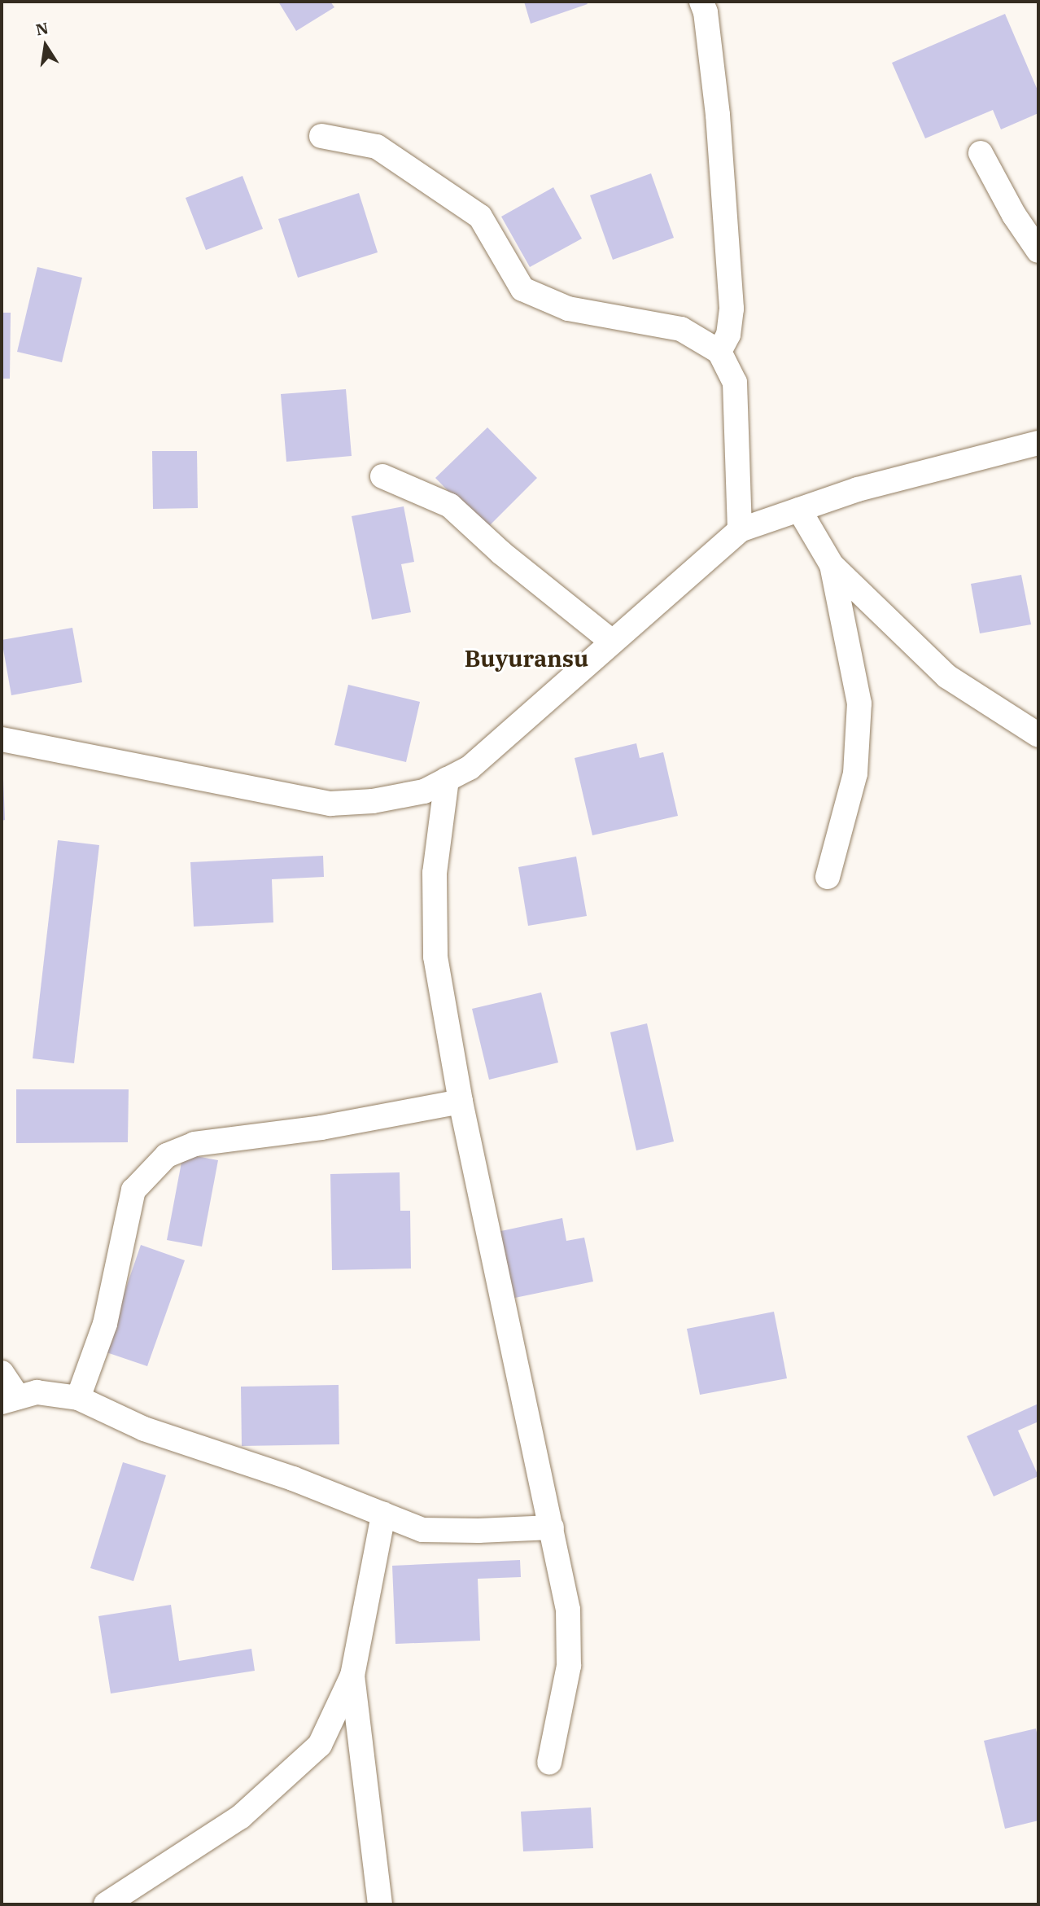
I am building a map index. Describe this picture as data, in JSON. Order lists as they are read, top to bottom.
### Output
{
  "districts": ["Buyuransu"],
  "north": "top"
}
